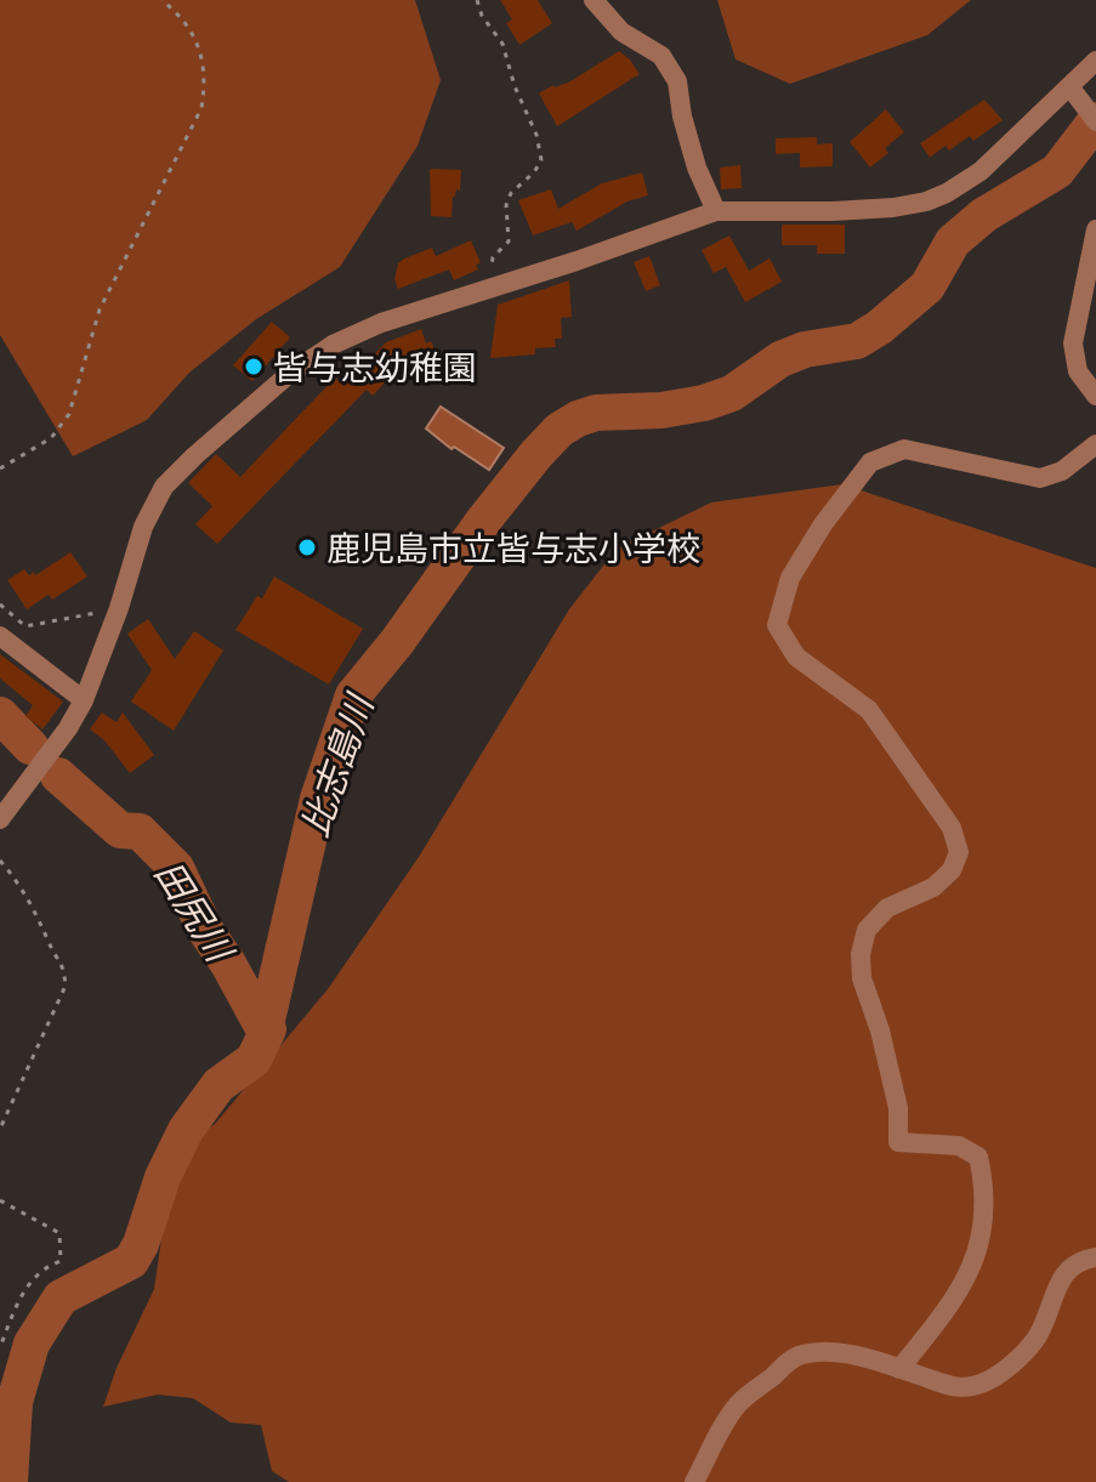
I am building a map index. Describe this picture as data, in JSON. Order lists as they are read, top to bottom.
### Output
{
  "water": ["比志島川", "田尻川"],
  "places": ["皆与志幼稚園", "鹿児島市立皆与志小学校"]
}
